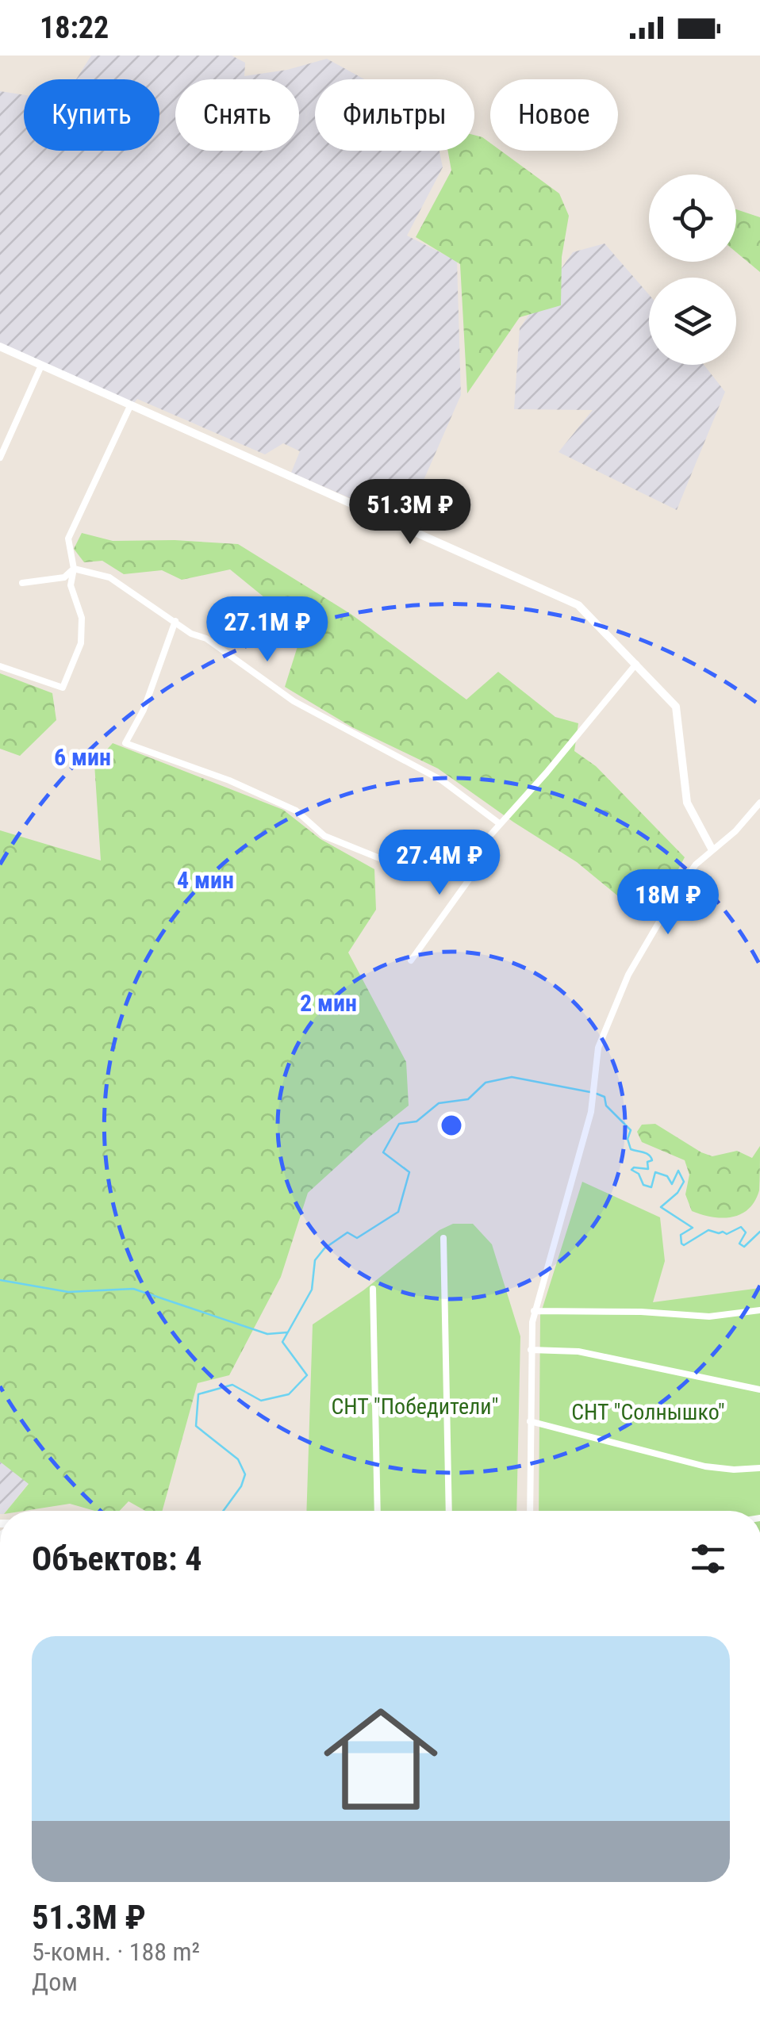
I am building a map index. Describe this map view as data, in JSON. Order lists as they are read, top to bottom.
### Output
{
  "parks": ["СНТ \"Победители\"", "СНТ \"Солнышко\""],
  "page": {
    "status": "18:22",
    "chip": [
      "Купить",
      "Снять",
      "Фильтры",
      "Новое"
    ],
    "price": [
      "51.3M ₽",
      "27.1M ₽",
      "27.4M ₽",
      "18M ₽"
    ],
    "heading": "Объектов: 4",
    "list": [
      {
        "name": "51.3M ₽",
        "note": "5-комн. · 188 m² · Дом"
      }
    ]
  },
  "rings": ["6 мин", "4 мин", "2 мин"]
}
